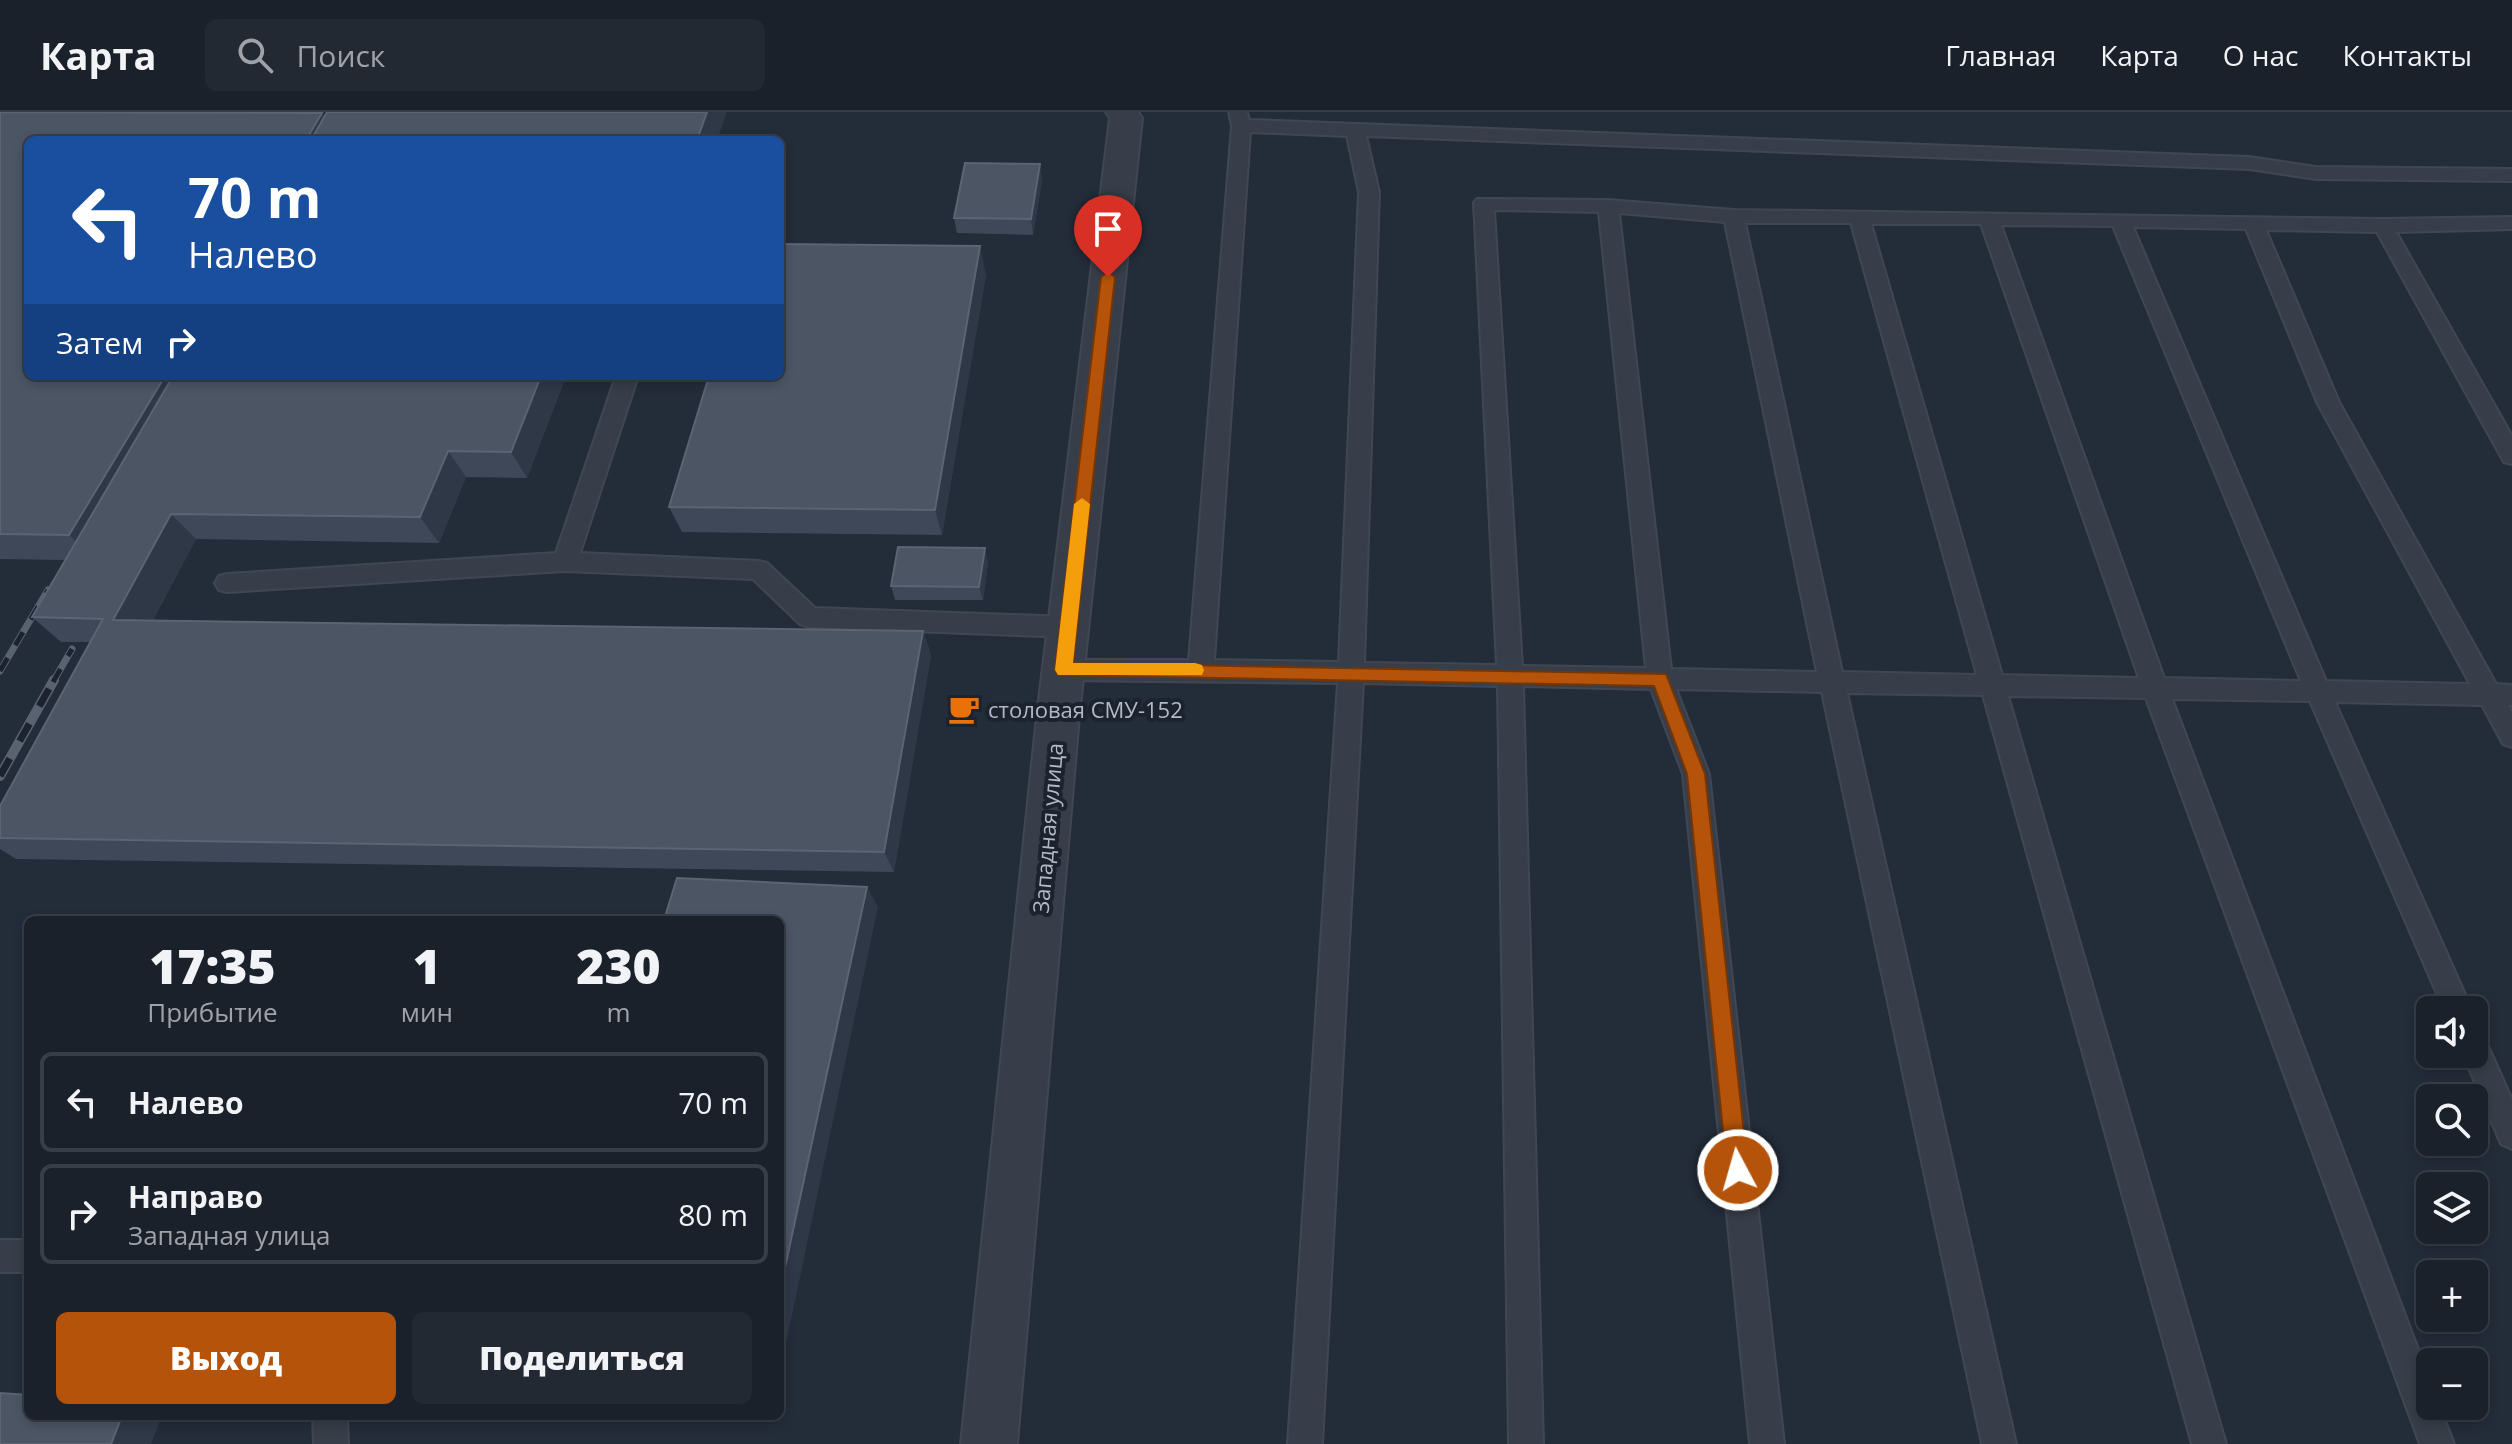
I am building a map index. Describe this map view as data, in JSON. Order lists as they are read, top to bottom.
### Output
{
  "streets": {
    "street": ["Западная улица"]
  },
  "places": {
    "cafe": ["столовая СМУ-152"]
  },
  "page": {
    "header": "Карта",
    "search": "Поиск",
    "nav": [
      "Главная",
      "Карта",
      "О нас",
      "Контакты"
    ],
    "turn": ["70 m", "Налево"],
    "then": "Затем",
    "eta": [
      "17:35",
      "Прибытие",
      "1",
      "мин",
      "230",
      "m"
    ],
    "map_buttons": ["+", "−"],
    "list": [
      {
        "name": "Налево",
        "value": "70 m"
      },
      {
        "name": "Направо",
        "note": "Западная улица",
        "value": "80 m"
      }
    ],
    "buttons": ["Выход", "Поделиться"]
  }
}
